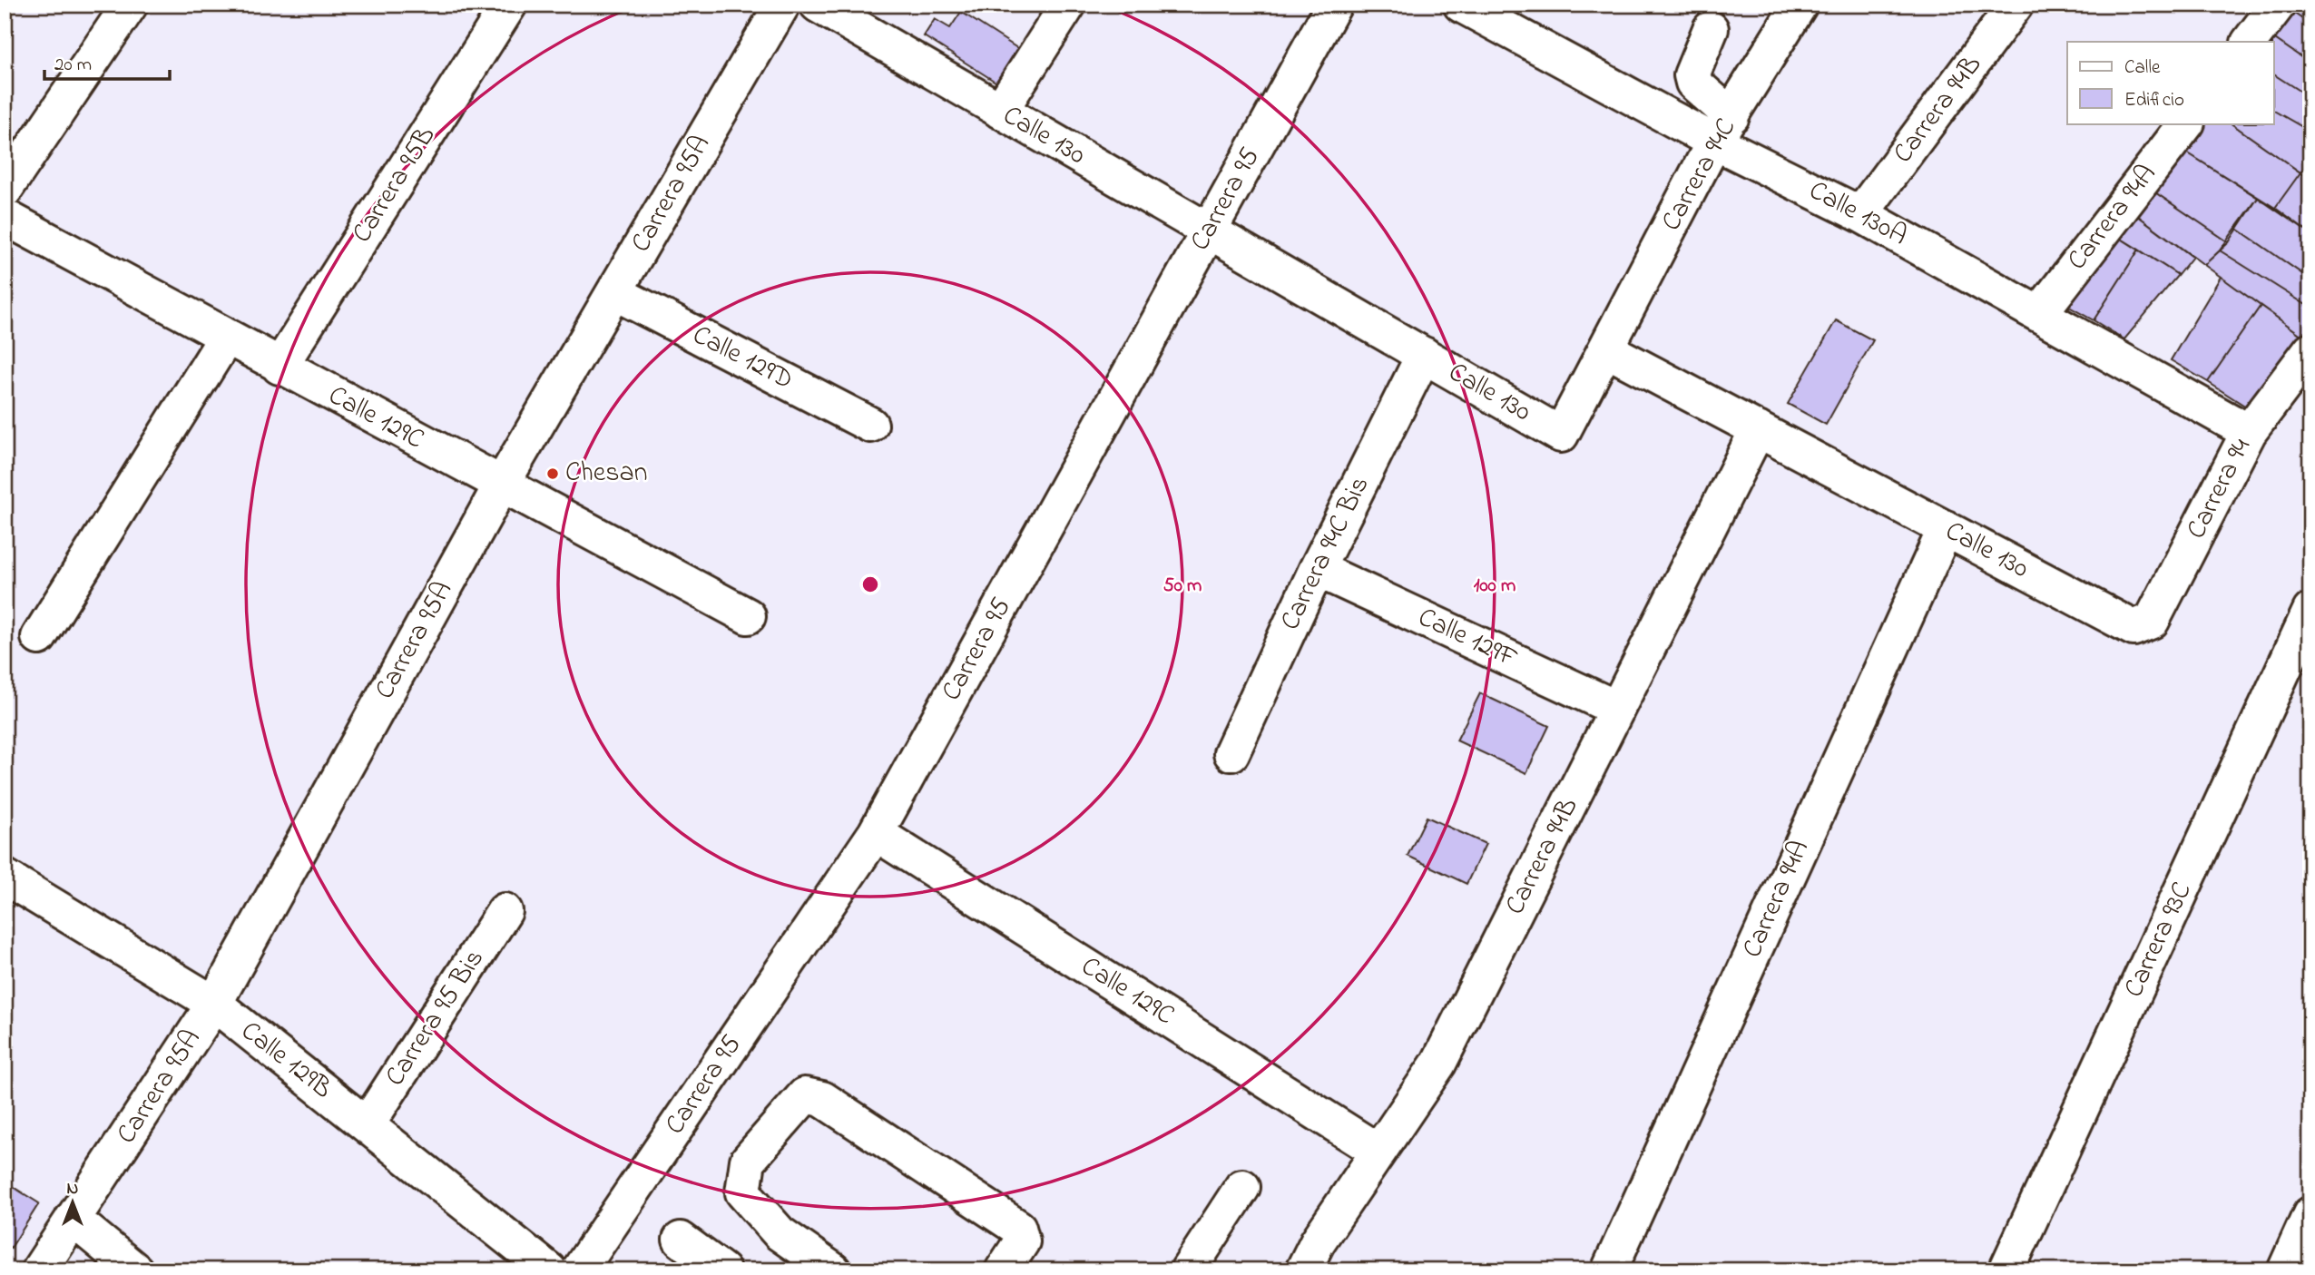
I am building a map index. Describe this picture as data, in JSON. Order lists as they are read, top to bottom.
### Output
{
  "streets": {
    "street": [
      "Carrera 94B",
      "Calle 130",
      "Carrera 94C",
      "Carrera 95B",
      "Carrera 95A",
      "Carrera 95",
      "Calle 130A",
      "Carrera 94A",
      "Calle 129D",
      "Calle 129C",
      "Carrera 94",
      "Carrera 94C Bis",
      "Calle 129F",
      "Carrera 93C",
      "Carrera 95 Bis",
      "Calle 129B"
    ]
  },
  "crossings": [
    ["Carrera 94B", "Calle 130"],
    ["Carrera 94B", "Calle 130A"],
    ["Carrera 94B", "Calle 129C"],
    ["Carrera 94B", "Calle 129F"],
    ["Calle 130", "Carrera 94C"],
    ["Calle 130", "Carrera 95"],
    ["Calle 130", "Carrera 94A"],
    ["Calle 130", "Carrera 94"],
    ["Calle 130", "Carrera 94C Bis"],
    ["Carrera 94C", "Calle 130A"],
    ["Carrera 95B", "Calle 129C"],
    ["Carrera 95A", "Calle 129D"],
    ["Carrera 95A", "Calle 129C"],
    ["Carrera 95A", "Calle 129B"],
    ["Carrera 95", "Calle 129C"],
    ["Calle 130A", "Carrera 94A"],
    ["Calle 130A", "Carrera 94"],
    ["Carrera 94C Bis", "Calle 129F"],
    ["Carrera 95 Bis", "Calle 129B"]
  ],
  "places": ["Chesan"],
  "legend": ["Calle", "Edificio"],
  "scale_bar": "20 m",
  "north": "top",
  "rings": ["50 m", "100 m"]
}
